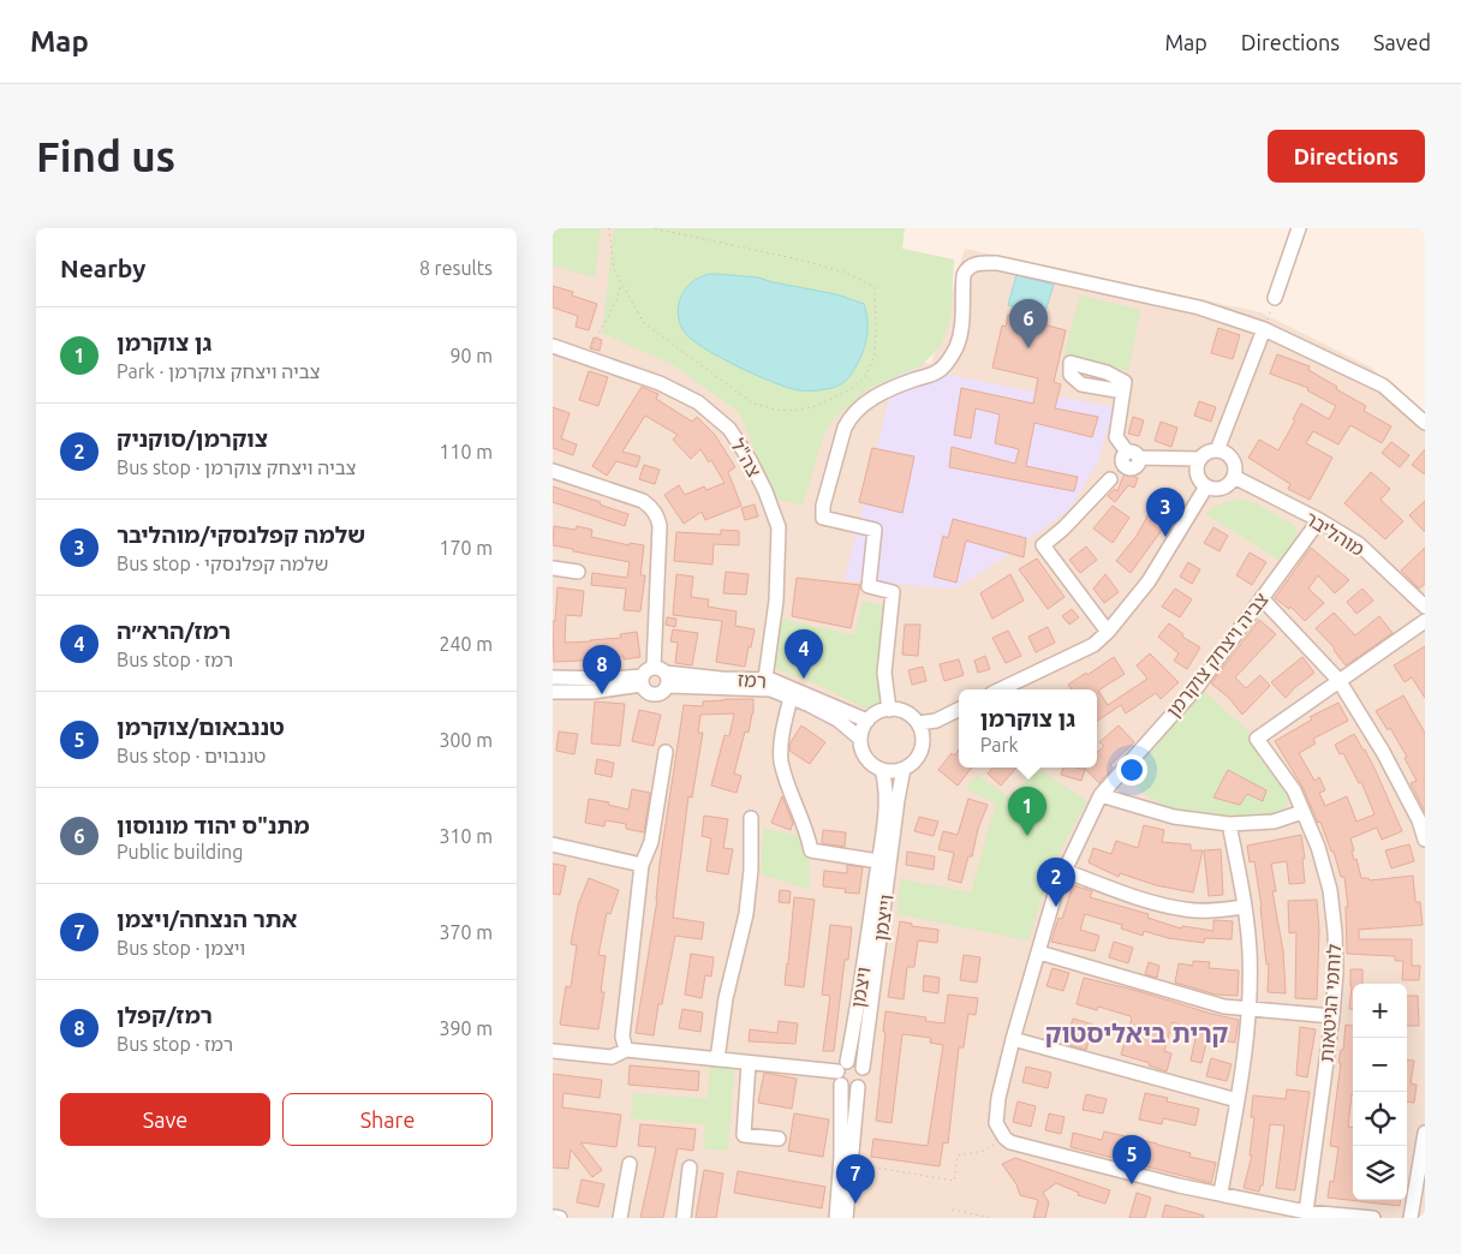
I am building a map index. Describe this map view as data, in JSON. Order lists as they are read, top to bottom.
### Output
{
  "streets": {
    "street": [
      "צה\"ל",
      "מוהליבר",
      "צביה ויצחק צוקרמן",
      "רמז",
      "וייצמן",
      "ויצמן",
      "לוחמי הגיטאות"
    ]
  },
  "crossings": [
    ["צה\"ל", "רמז"],
    ["מוהליבר", "צביה ויצחק צוקרמן"],
    ["רמז", "וייצמן"],
    ["רמז", "ויצמן"],
    ["וייצמן", "ויצמן"]
  ],
  "districts": ["קרית ביאליסטוק"],
  "page": {
    "header": "Map",
    "nav": ["Map", "Directions", "Saved"],
    "buttons": [
      "Directions",
      ["Save", "Share"]
    ],
    "title": "Find us",
    "heading": ["Nearby", "8 results"],
    "pins": [
      "6",
      "3",
      "4",
      "8",
      "1",
      "2",
      "5",
      "7"
    ],
    "list": [
      {
        "mark": "1",
        "name": "גן צוקרמן",
        "note": "Park · צביה ויצחק צוקרמן",
        "value": "90 m"
      },
      {
        "mark": "2",
        "name": "צוקרמן/סוקניק",
        "note": "Bus stop · צביה ויצחק צוקרמן",
        "value": "110 m"
      },
      {
        "mark": "3",
        "name": "שלמה קפלנסקי/מוהליבר",
        "note": "Bus stop · שלמה קפלנסקי",
        "value": "170 m"
      },
      {
        "mark": "4",
        "name": "רמז/הרא״ה",
        "note": "Bus stop · רמז",
        "value": "240 m"
      },
      {
        "mark": "5",
        "name": "טננבאום/צוקרמן",
        "note": "Bus stop · טננבוים",
        "value": "300 m"
      },
      {
        "mark": "6",
        "name": "מתנ\"ס יהוד מונוסון",
        "note": "Public building",
        "value": "310 m"
      },
      {
        "mark": "7",
        "name": "אתר הנצחה/ויצמן",
        "note": "Bus stop · ויצמן",
        "value": "370 m"
      },
      {
        "mark": "8",
        "name": "רמז/קפלן",
        "note": "Bus stop · רמז",
        "value": "390 m"
      }
    ],
    "popup": ["גן צוקרמן", "Park"],
    "map_buttons": ["+", "−"]
  }
}
